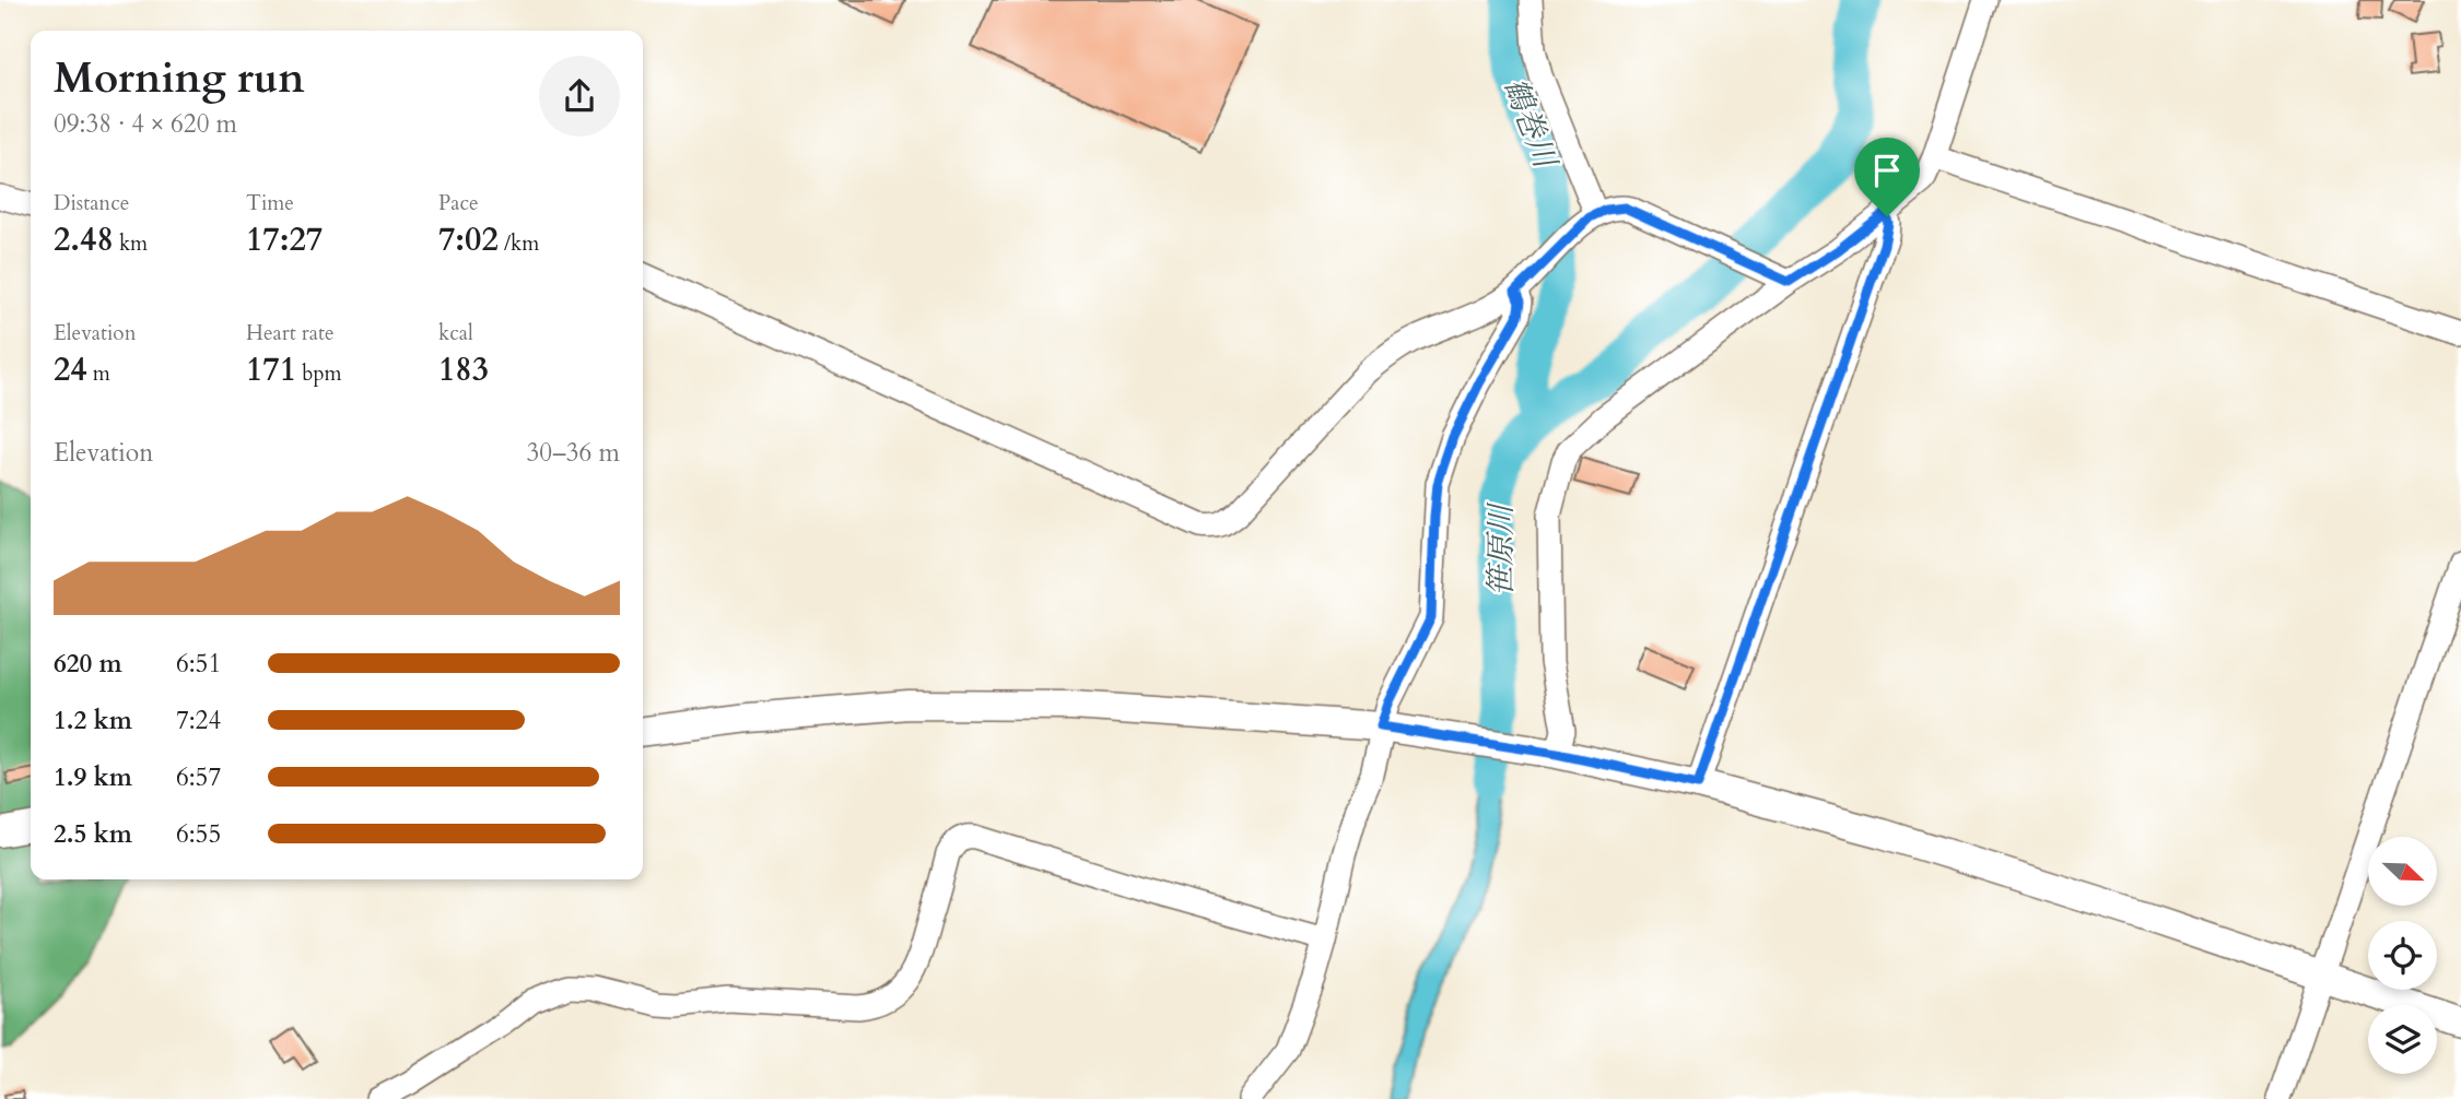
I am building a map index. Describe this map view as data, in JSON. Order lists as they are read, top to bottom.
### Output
{
  "water": ["鶴巻川", "笹原川"],
  "north": "bottom right",
  "page": {
    "heading": ["Morning run", "09:38 · 4 × 620 m"],
    "stats": [
      ["Distance", "2.48 km"],
      ["Time", "17:27"],
      ["Pace", "7:02 /km"],
      ["Elevation", "24 m"],
      ["Heart rate", "171 bpm"],
      ["kcal", "183"]
    ],
    "chart": ["Elevation", "30–36 m"],
    "list": [
      {
        "name": "620 m",
        "note": "6:51"
      },
      {
        "name": "1.2 km",
        "note": "7:24"
      },
      {
        "name": "1.9 km",
        "note": "6:57"
      },
      {
        "name": "2.5 km",
        "note": "6:55"
      }
    ]
  }
}
